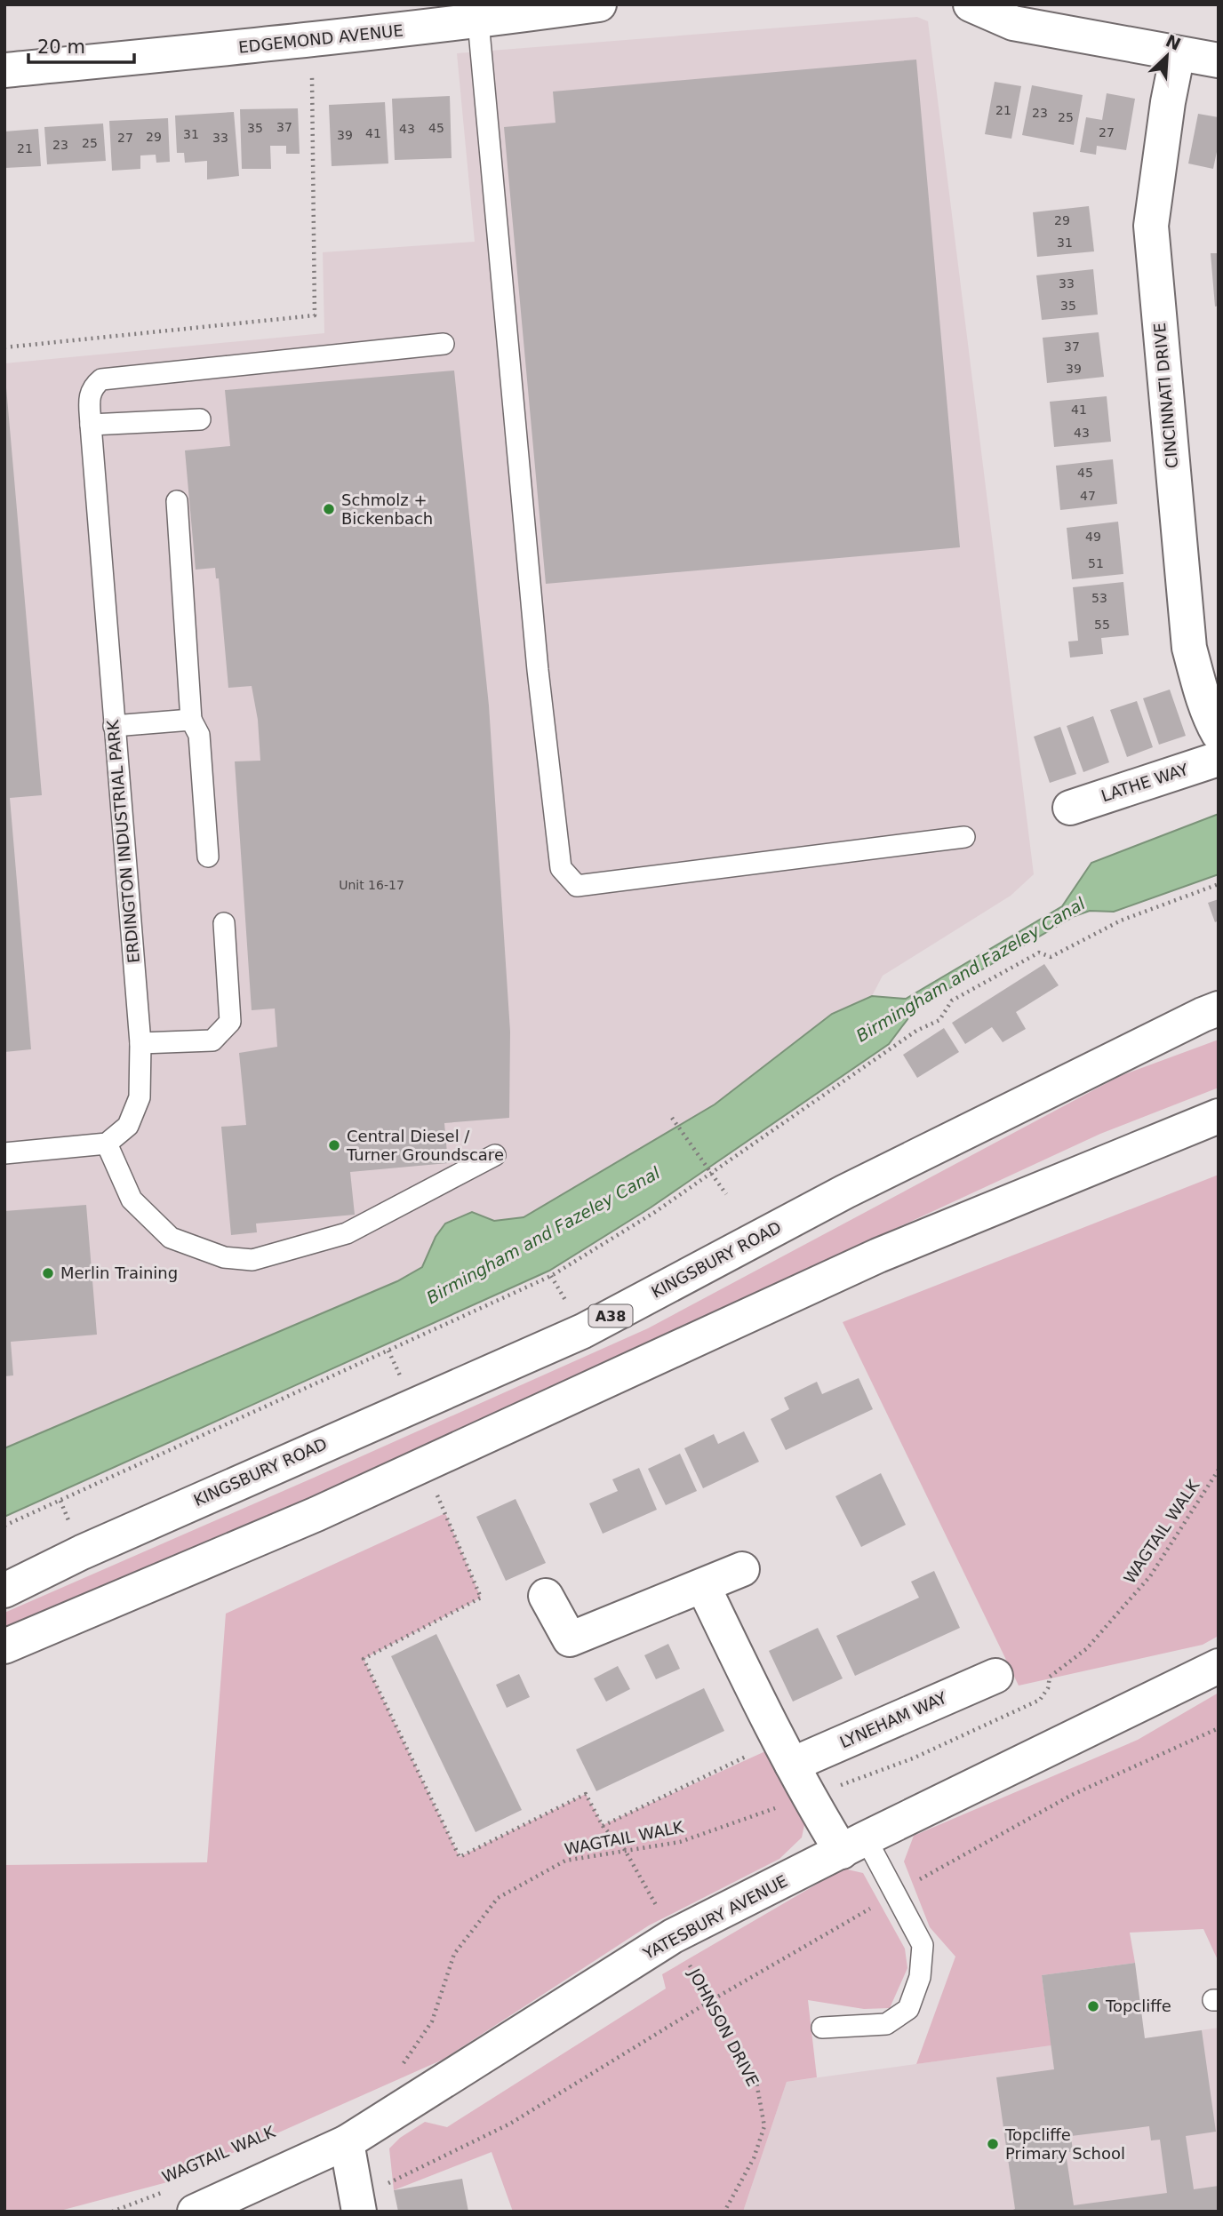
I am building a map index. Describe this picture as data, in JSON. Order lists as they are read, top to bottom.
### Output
{
  "streets": {
    "main road": [
      "EDGEMOND AVENUE",
      "CINCINNATI DRIVE",
      "LATHE WAY",
      "KINGSBURY ROAD",
      "A38",
      "LYNEHAM WAY",
      "YATESBURY AVENUE"
    ],
    "lane": ["ERDINGTON INDUSTRIAL PARK"],
    "path": ["WAGTAIL WALK", "JOHNSON DRIVE"]
  },
  "crossings": [
    ["WAGTAIL WALK", "JOHNSON DRIVE"],
    ["YATESBURY AVENUE", "JOHNSON DRIVE"]
  ],
  "water": ["Birmingham and Fazeley Canal"],
  "places": [
    "Schmolz + Bickenbach",
    "Central Diesel / Turner Groundscare",
    "Merlin Training",
    "Topcliffe",
    "Topcliffe Primary School"
  ],
  "house_numbers": [
    "21",
    "23",
    "25",
    "37",
    "35",
    "45",
    "43",
    "27",
    "41",
    "31",
    "39",
    "29",
    "27",
    "33",
    "25",
    "23",
    "21",
    "29",
    "31",
    "33",
    "35",
    "37",
    "39",
    "41",
    "43",
    "45",
    "47",
    "49",
    "51",
    "53",
    "55",
    "Unit 16-17"
  ],
  "scale_bar": "20 m",
  "north": "top right"
}
